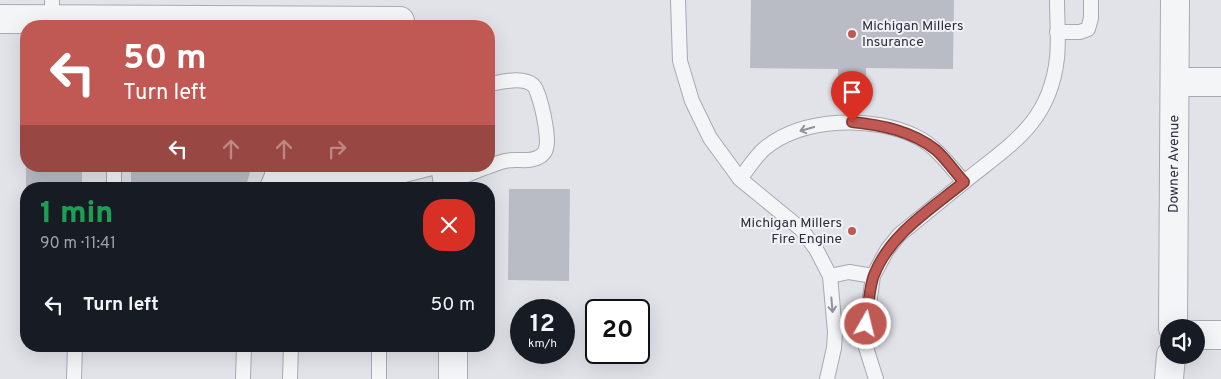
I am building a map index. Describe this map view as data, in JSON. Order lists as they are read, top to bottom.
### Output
{
  "streets": {
    "street": ["Downer Avenue"]
  },
  "places": ["Michigan Millers Insurance", "Michigan Millers Fire Engine"],
  "page": {
    "turn": ["50 m", "Turn left"],
    "heading": ["1 min", "90 m · 11:41"],
    "list": [
      {
        "name": "Turn left",
        "value": "50 m"
      }
    ],
    "speed": "12 km/h",
    "limit": "20"
  }
}
